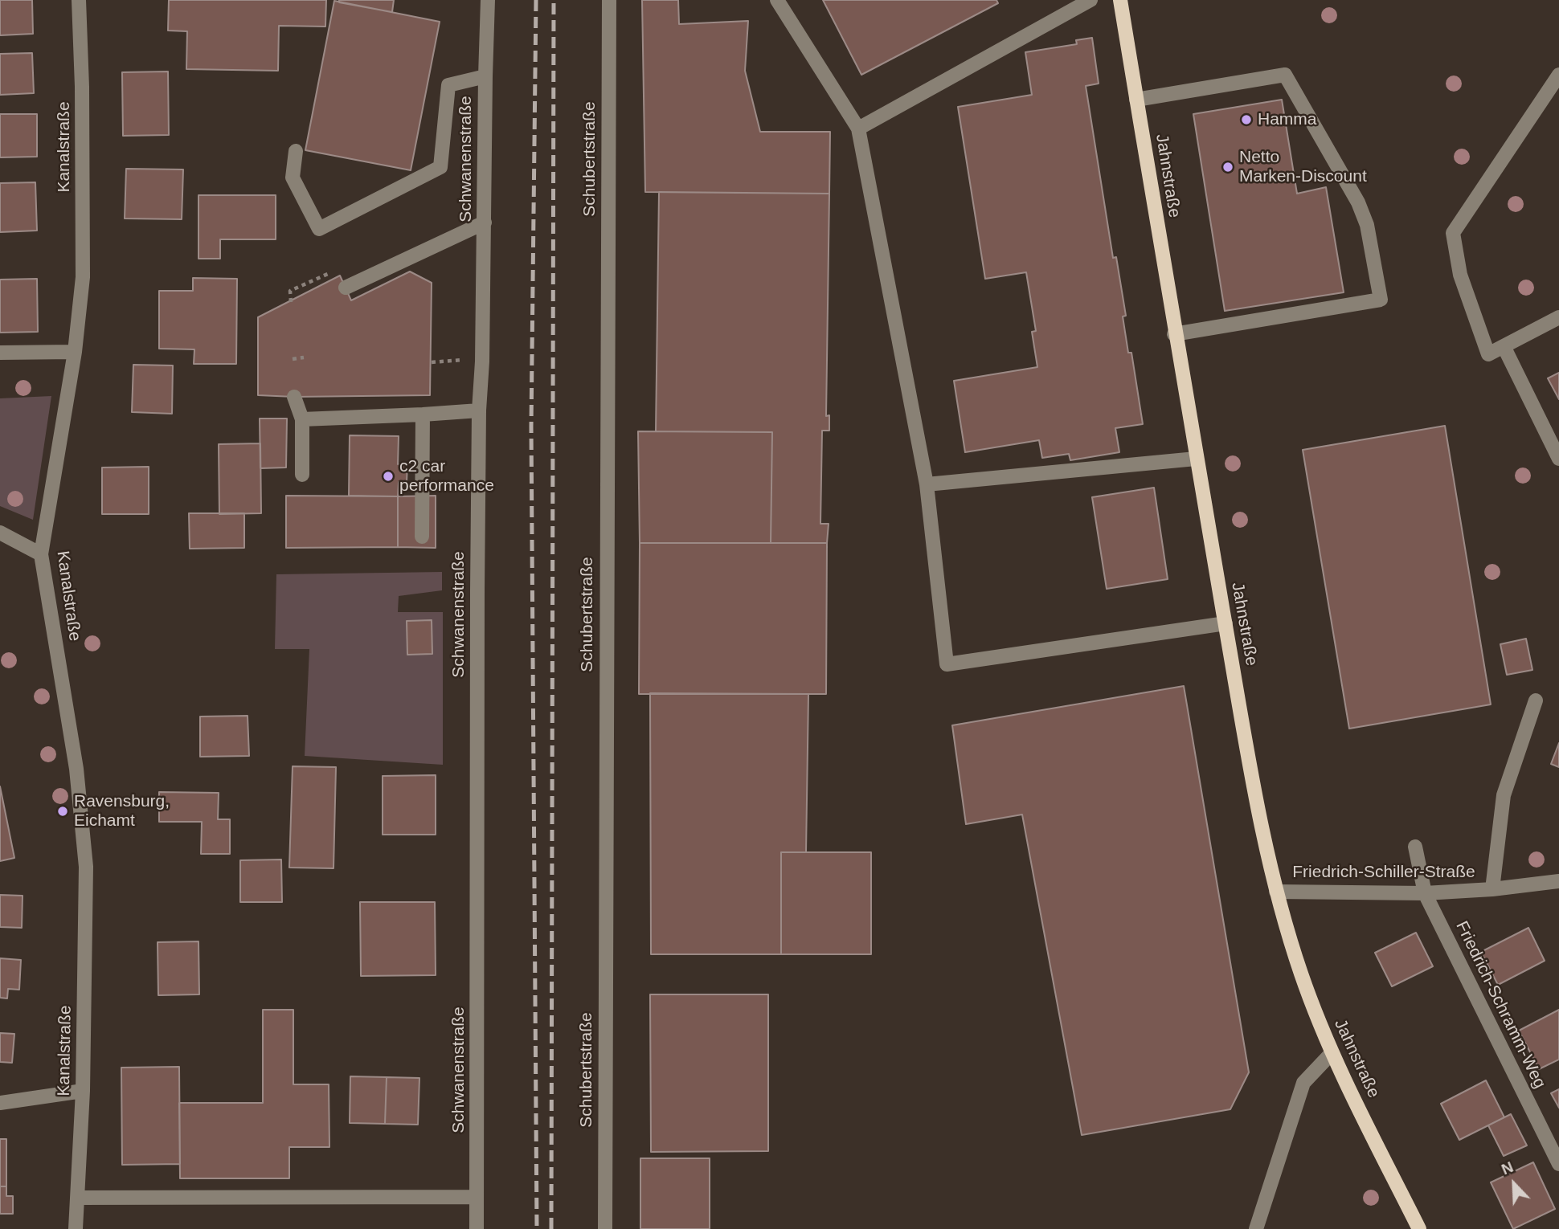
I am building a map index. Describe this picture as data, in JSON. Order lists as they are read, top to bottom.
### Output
{
  "streets": {
    "main road": ["Jahnstraße"],
    "street": [
      "Kanalstraße",
      "Schwanenstraße",
      "Schubertstraße",
      "Friedrich-Schiller-Straße",
      "Friedrich-Schramm-Weg"
    ]
  },
  "crossings": [
    ["Jahnstraße", "Friedrich-Schiller-Straße"],
    ["Friedrich-Schiller-Straße", "Friedrich-Schramm-Weg"]
  ],
  "places": [
    "Hamma",
    "Netto Marken-Discount",
    "c2 car performance",
    "Ravensburg, Eichamt"
  ],
  "north": "top left"
}
